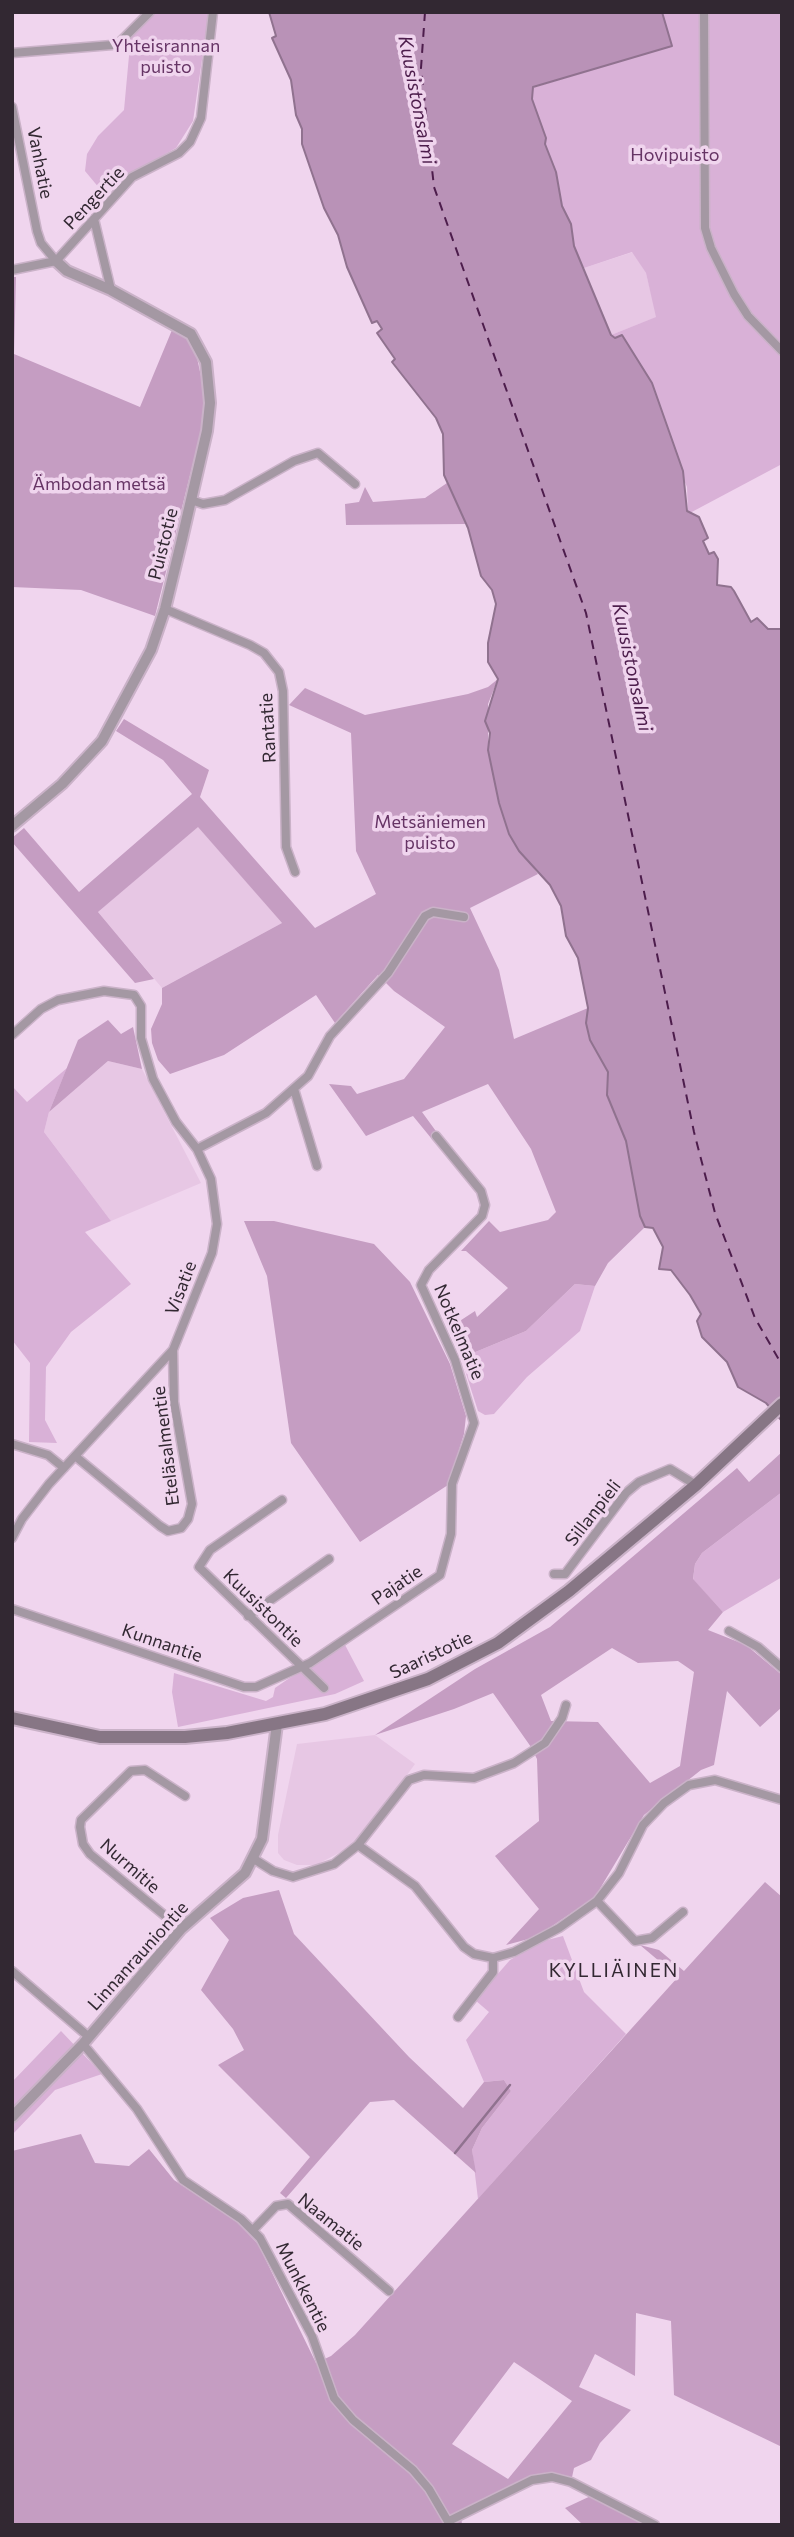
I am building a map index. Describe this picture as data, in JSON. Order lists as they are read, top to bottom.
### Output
{
  "streets": {
    "main road": ["Saaristotie"],
    "street": [
      "Vanhatie",
      "Pengertie",
      "Puistotie",
      "Rantatie",
      "Visatie",
      "Notkelmatie",
      "Eteläsalmentie",
      "Sillanpieli",
      "Pajatie",
      "Kuusistontie",
      "Kunnantie",
      "Nurmitie",
      "Linnanrauniontie",
      "Naamatie",
      "Munkkentie"
    ]
  },
  "crossings": [
    ["Vanhatie", "Pengertie"],
    ["Vanhatie", "Puistotie"],
    ["Pengertie", "Puistotie"],
    ["Puistotie", "Rantatie"],
    ["Visatie", "Eteläsalmentie"],
    ["Notkelmatie", "Pajatie"],
    ["Sillanpieli", "Saaristotie"],
    ["Pajatie", "Kuusistontie"],
    ["Pajatie", "Kunnantie"],
    ["Kuusistontie", "Kunnantie"],
    ["Saaristotie", "Linnanrauniontie"],
    ["Nurmitie", "Linnanrauniontie"],
    ["Linnanrauniontie", "Munkkentie"],
    ["Naamatie", "Munkkentie"]
  ],
  "districts": ["KYLLIÄINEN"],
  "water": ["Kuusistonsalmi"],
  "parks": [
    "Yhteisrannan puisto",
    "Hovipuisto",
    "Ämbodan metsä",
    "Metsäniemen puisto"
  ]
}
